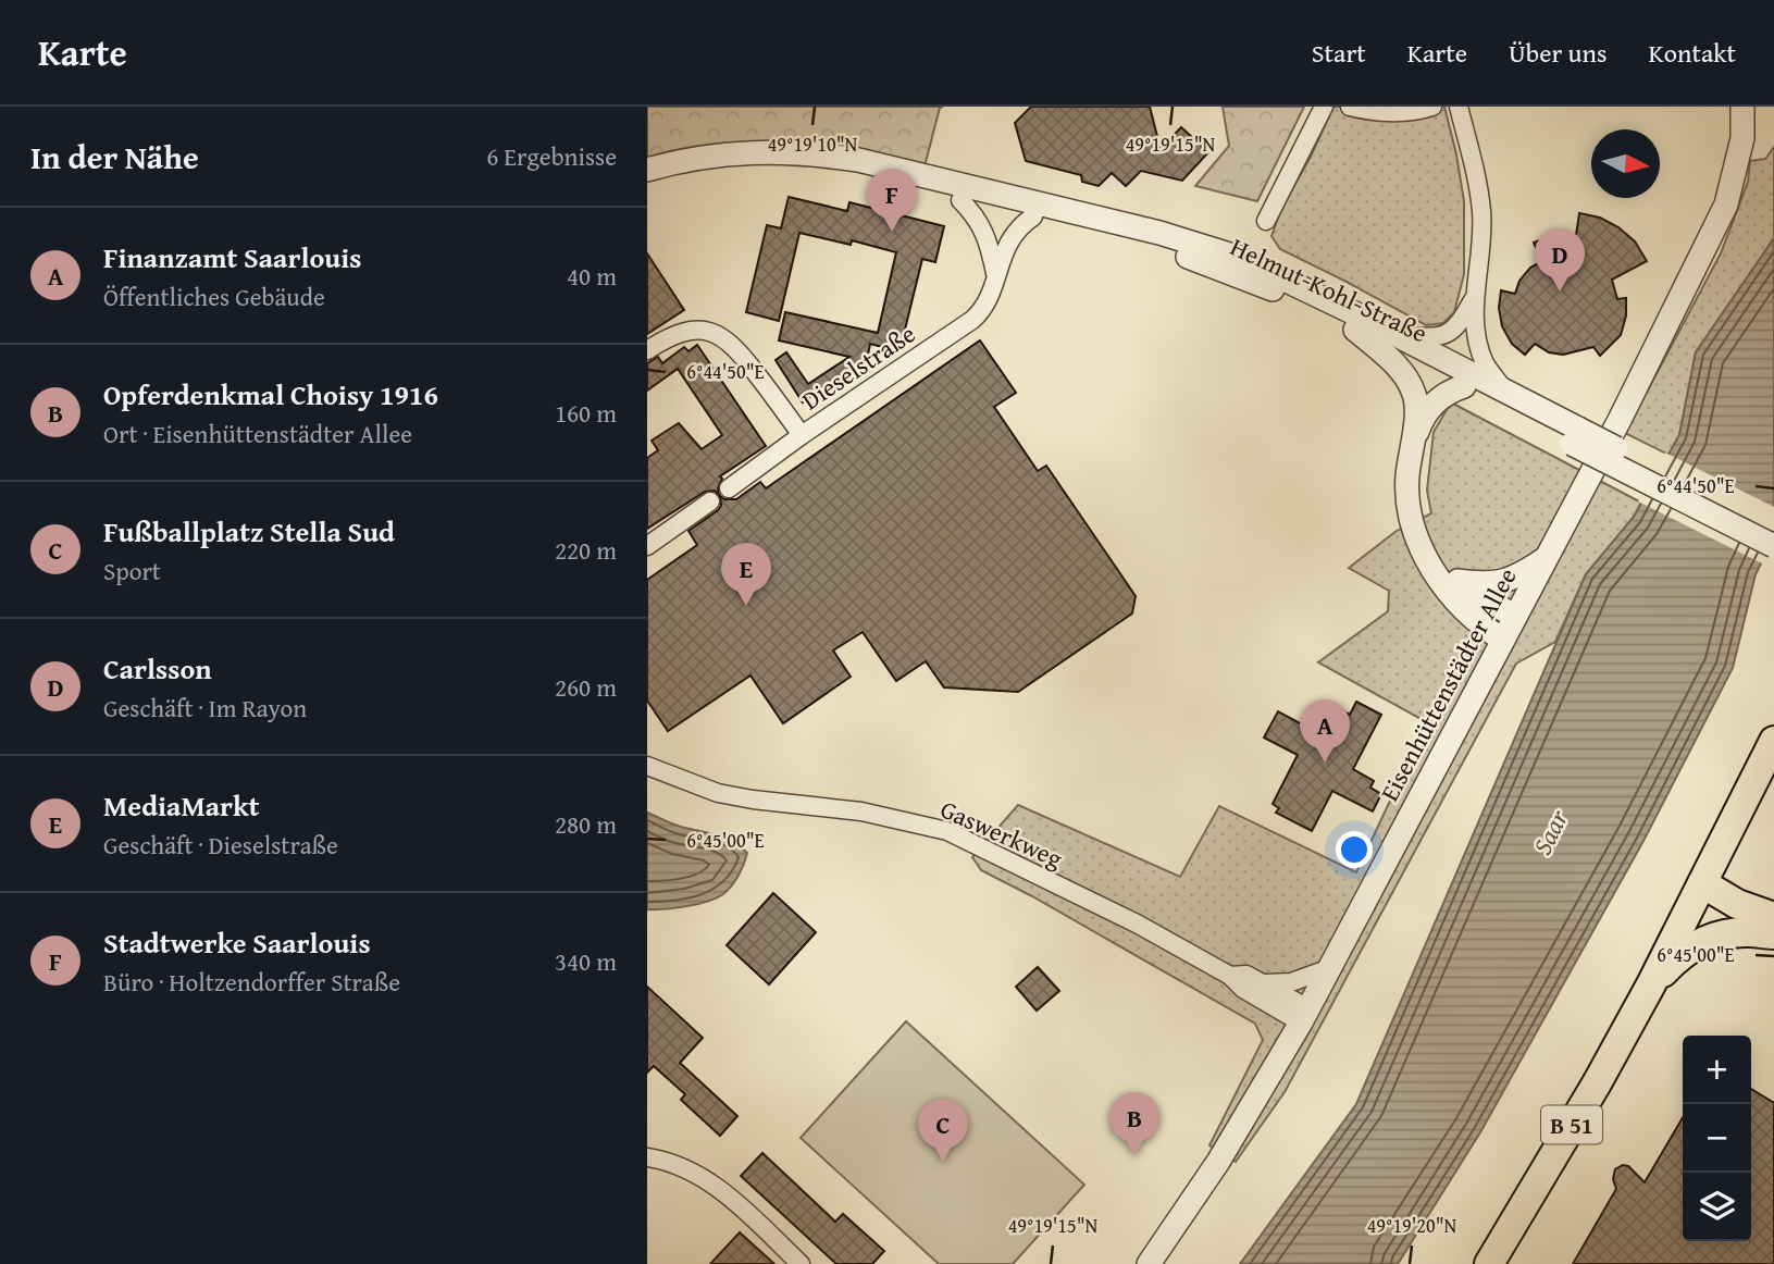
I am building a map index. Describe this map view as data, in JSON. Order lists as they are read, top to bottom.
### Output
{
  "streets": {
    "main road": ["B 51"],
    "street": [
      "Helmut-Kohl-Straße",
      "Dieselstraße",
      "Eisenhüttenstädter Allee",
      "Gaswerkweg"
    ]
  },
  "crossings": [
    ["Helmut-Kohl-Straße", "Dieselstraße"],
    ["Eisenhüttenstädter Allee", "Gaswerkweg"]
  ],
  "water": ["Saar"],
  "north": "right",
  "page": {
    "header": "Karte",
    "nav": [
      "Start",
      "Karte",
      "Über uns",
      "Kontakt"
    ],
    "heading": ["In der Nähe", "6 Ergebnisse"],
    "pins": [
      "F",
      "D",
      "E",
      "A",
      "B",
      "C"
    ],
    "list": [
      {
        "mark": "A",
        "name": "Finanzamt Saarlouis",
        "note": "Öffentliches Gebäude",
        "value": "40 m"
      },
      {
        "mark": "B",
        "name": "Opferdenkmal Choisy 1916",
        "note": "Ort · Eisenhüttenstädter Allee",
        "value": "160 m"
      },
      {
        "mark": "C",
        "name": "Fußballplatz Stella Sud",
        "note": "Sport",
        "value": "220 m"
      },
      {
        "mark": "D",
        "name": "Carlsson",
        "note": "Geschäft · Im Rayon",
        "value": "260 m"
      },
      {
        "mark": "E",
        "name": "MediaMarkt",
        "note": "Geschäft · Dieselstraße",
        "value": "280 m"
      },
      {
        "mark": "F",
        "name": "Stadtwerke Saarlouis",
        "note": "Büro · Holtzendorffer Straße",
        "value": "340 m"
      }
    ],
    "map_buttons": ["+", "−"]
  },
  "coordinates": [
    "49°19'10\"N",
    "49°19'15\"N",
    "6°44'50\"E",
    "6°45'00\"E",
    "49°19'20\"N"
  ]
}
